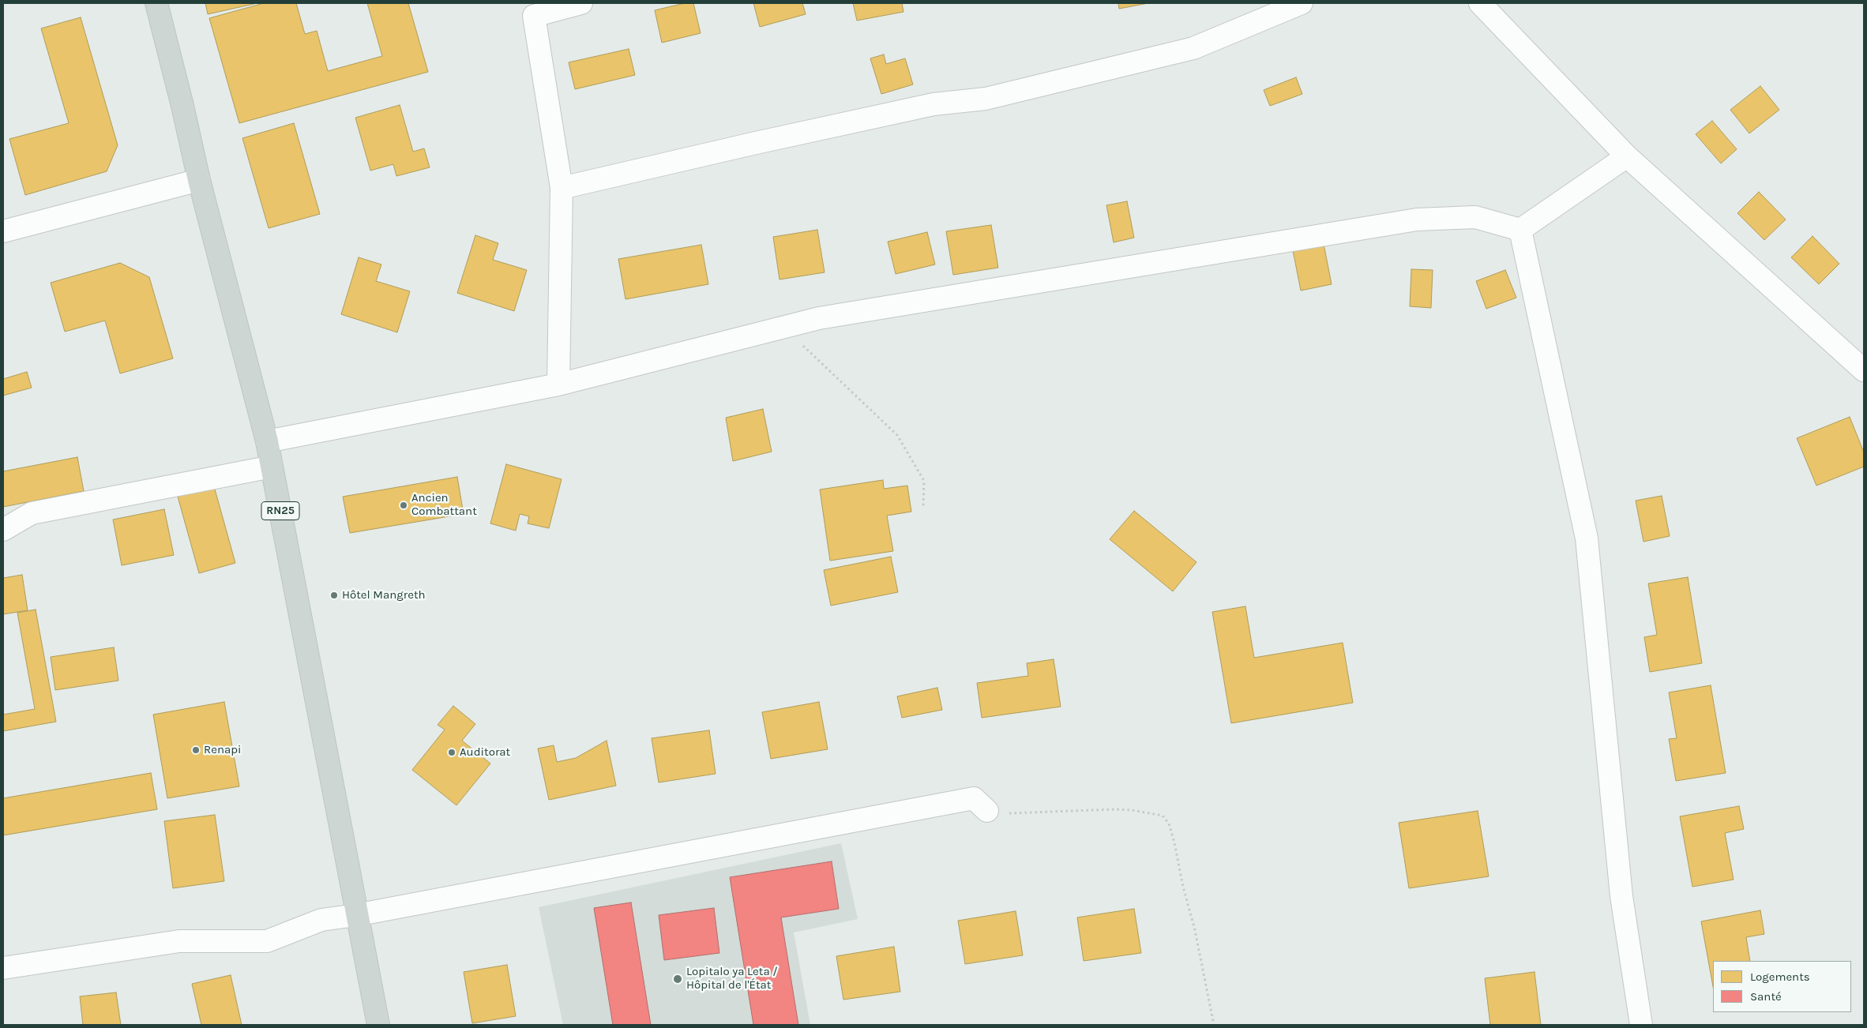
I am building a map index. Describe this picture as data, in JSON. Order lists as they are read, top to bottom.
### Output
{
  "streets": {
    "main road": ["RN25"]
  },
  "places": [
    "Ancien Combattant",
    "Hôtel Mangreth",
    "Renapi",
    "Auditorat",
    "Lopitalo ya Leta / Hôpital de l'État"
  ],
  "legend": ["Logements", "Santé"]
}
